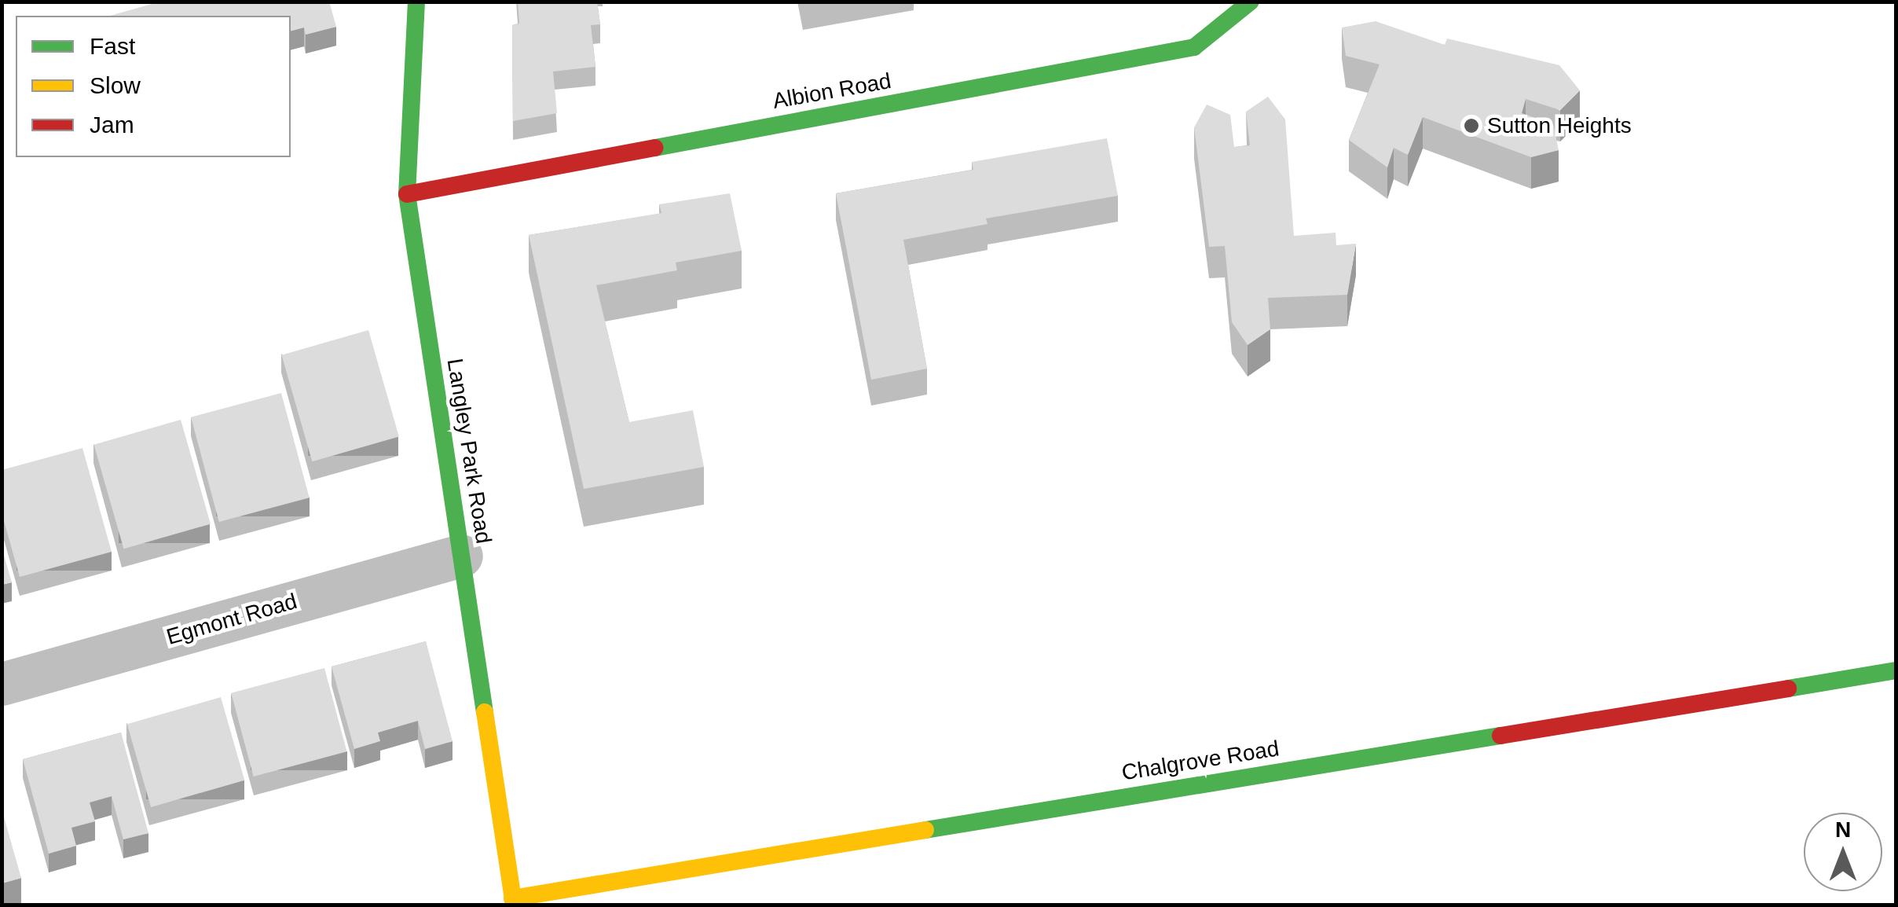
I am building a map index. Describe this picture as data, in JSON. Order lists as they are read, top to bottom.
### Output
{
  "streets": {
    "street": [
      "Albion Road",
      "Langley Park Road",
      "Egmont Road",
      "Chalgrove Road"
    ]
  },
  "crossings": [
    ["Albion Road", "Langley Park Road"],
    ["Langley Park Road", "Egmont Road"],
    ["Langley Park Road", "Chalgrove Road"]
  ],
  "places": ["Sutton Heights"],
  "legend": ["Fast", "Slow", "Jam"],
  "north": "top"
}
